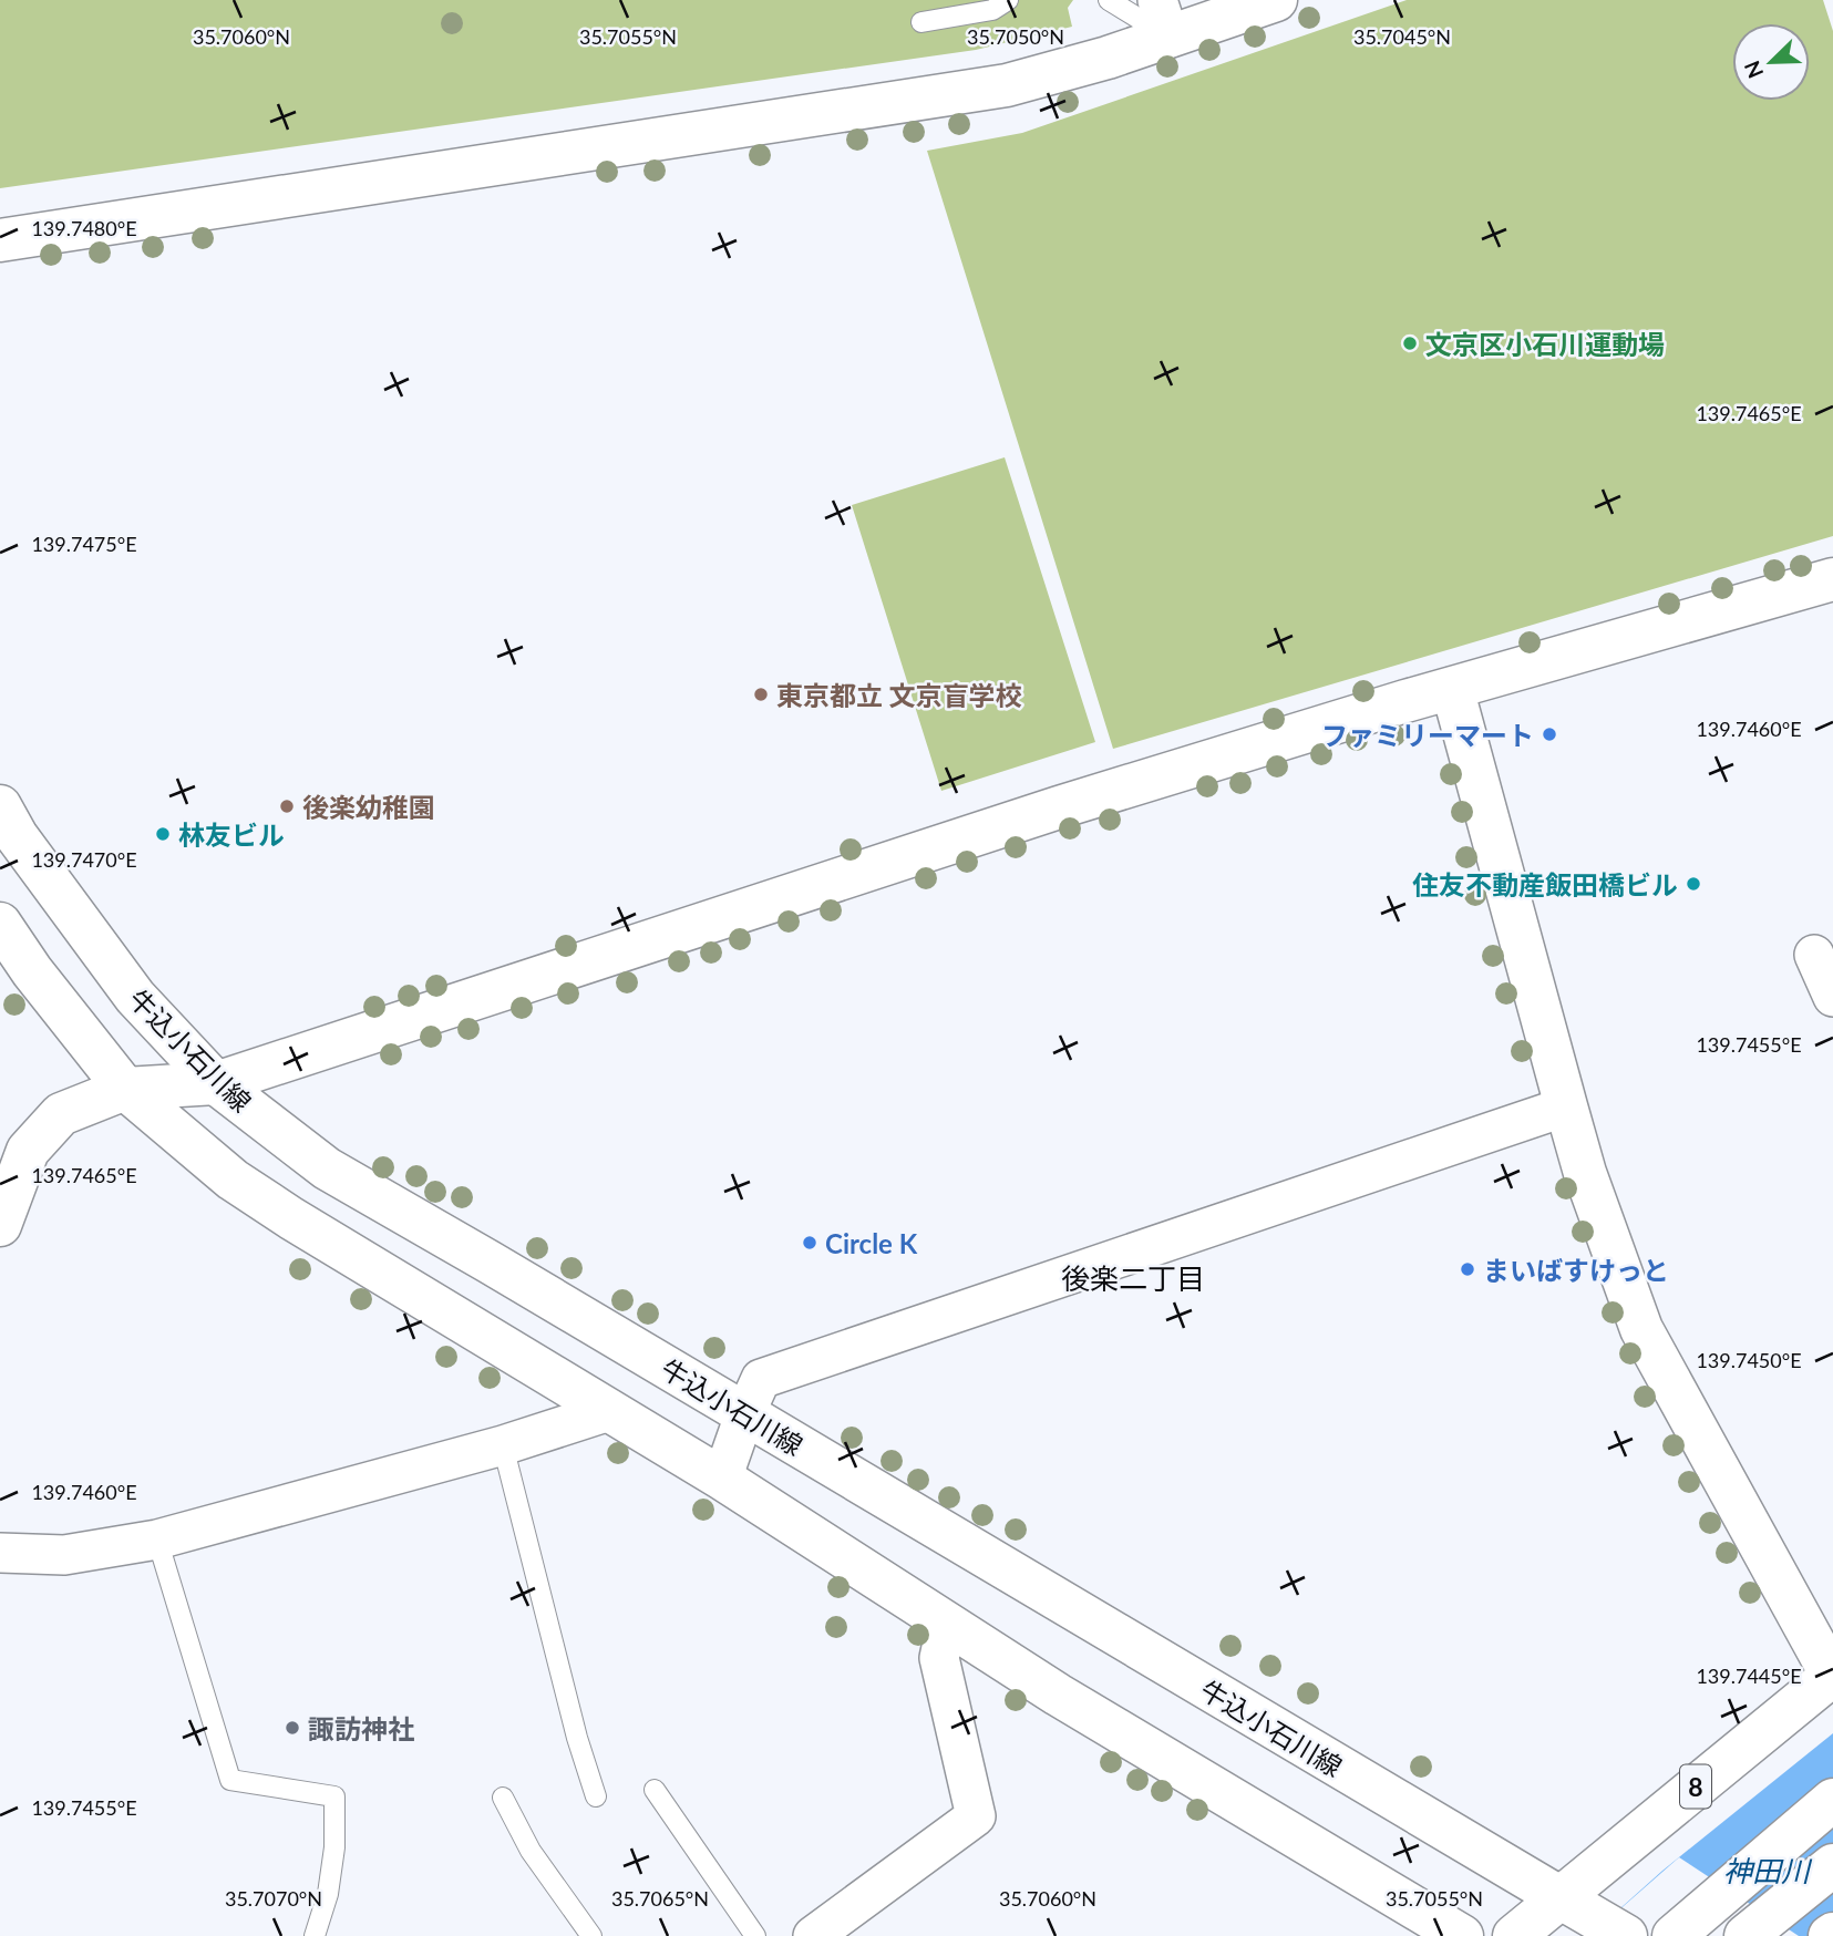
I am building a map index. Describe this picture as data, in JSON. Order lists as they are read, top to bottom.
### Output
{
  "streets": {
    "main road": ["牛込小石川線", "8"]
  },
  "crossings": [
    ["牛込小石川線", "8"]
  ],
  "districts": ["後楽二丁目"],
  "water": ["神田川"],
  "places": [
    "文京区小石川運動場",
    "東京都立 文京盲学校",
    "ファミリーマート",
    "後楽幼稚園",
    "林友ビル",
    "住友不動産飯田橋ビル",
    "Circle K",
    "まいばすけっと",
    "諏訪神社"
  ],
  "north": "bottom left",
  "coordinates": [
    "35.7060°N",
    "35.7055°N",
    "35.7050°N",
    "35.7045°N",
    "139.7480°E",
    "139.7465°E",
    "139.7475°E",
    "139.7460°E",
    "139.7470°E",
    "139.7455°E",
    "139.7450°E",
    "139.7445°E",
    "35.7070°N",
    "35.7065°N"
  ]
}
